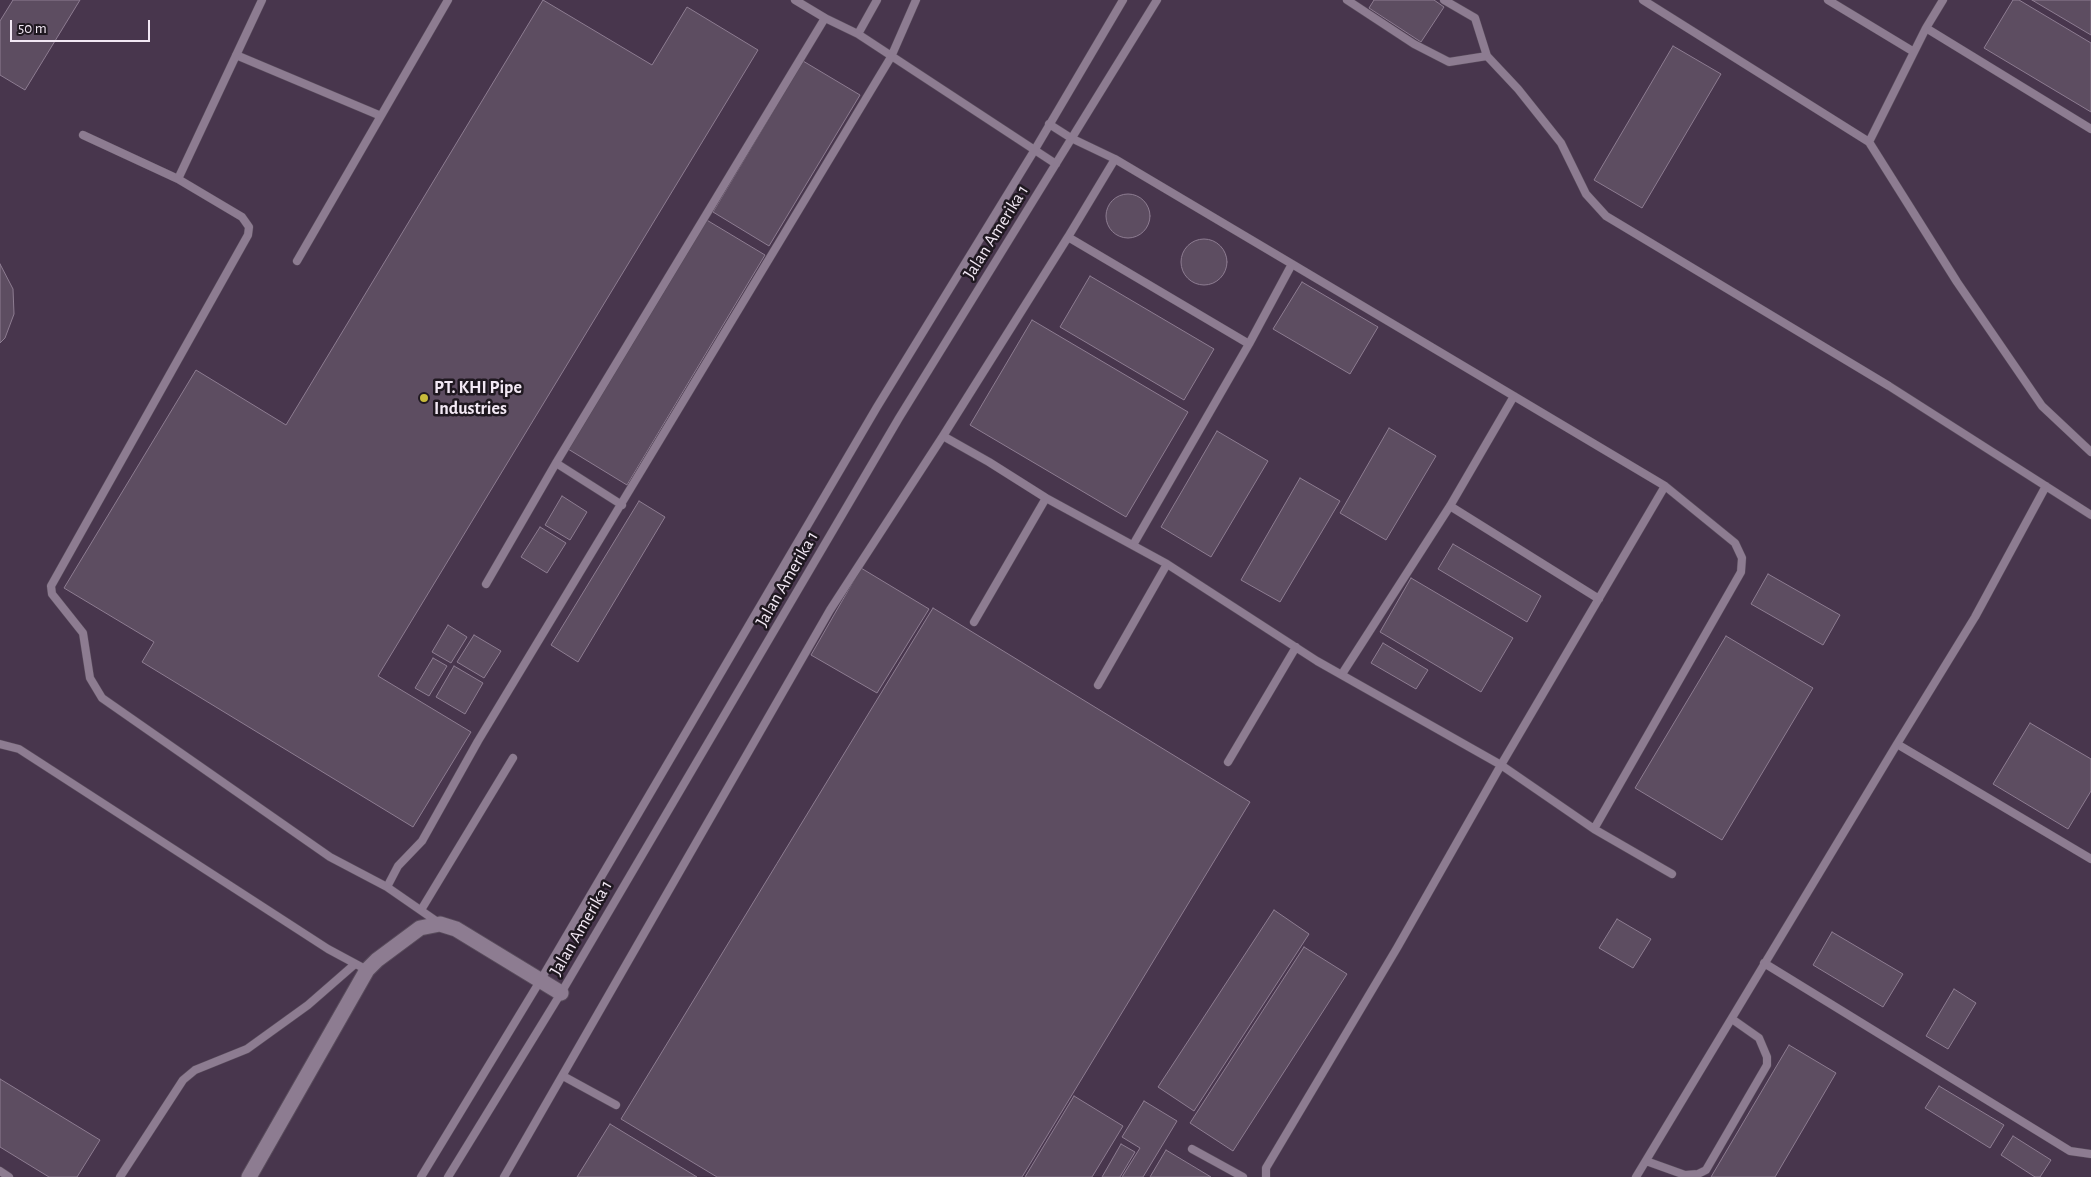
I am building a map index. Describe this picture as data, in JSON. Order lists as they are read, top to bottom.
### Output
{
  "streets": {
    "lane": ["Jalan Amerika 1"]
  },
  "places": ["PT. KHI Pipe Industries"],
  "scale_bar": "50 m"
}
